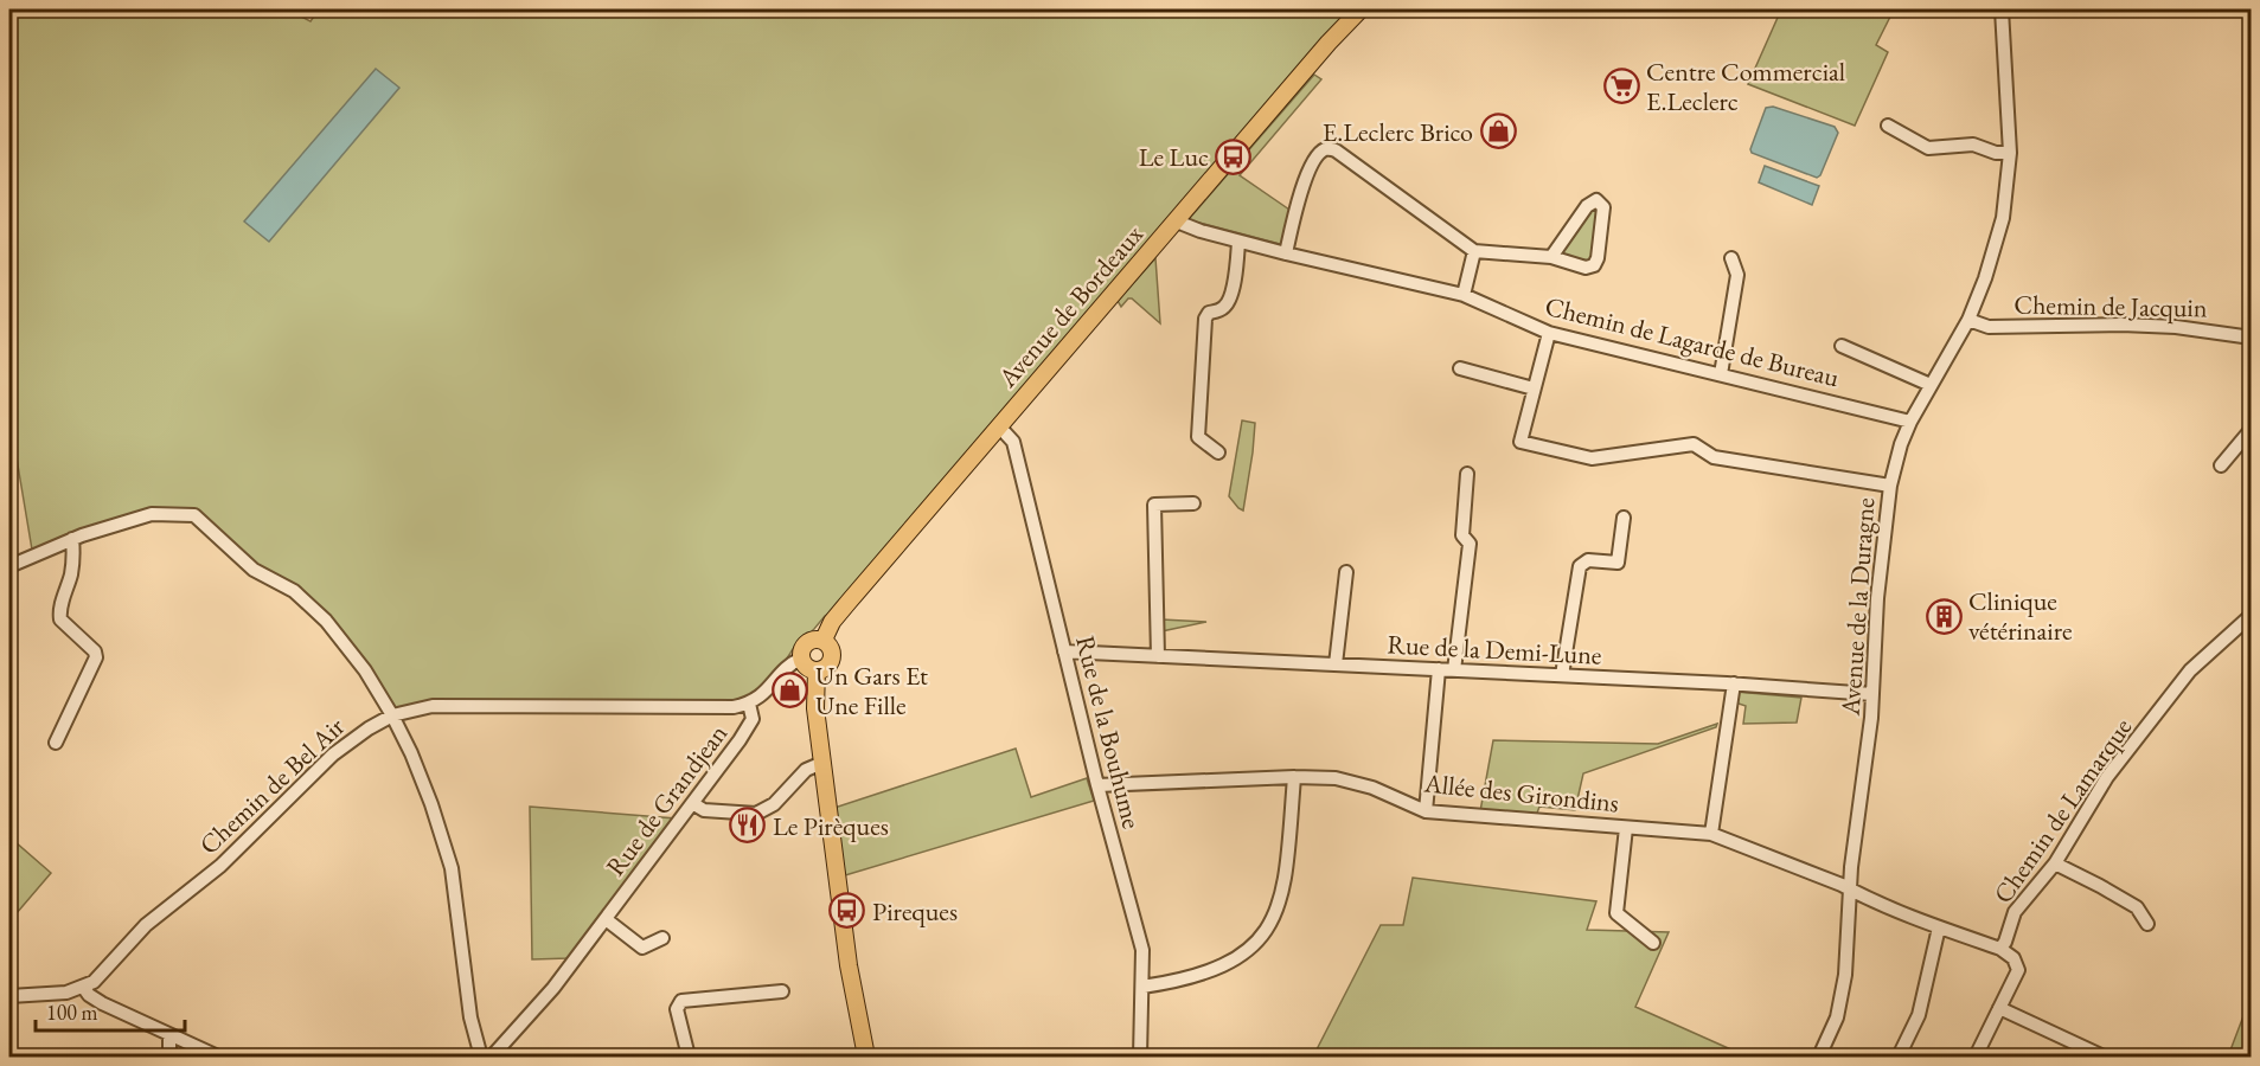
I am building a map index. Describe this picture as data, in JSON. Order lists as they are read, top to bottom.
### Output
{
  "streets": {
    "main road": ["Avenue de Bordeaux"],
    "street": [
      "Chemin de Jacquin",
      "Chemin de Lagarde de Bureau",
      "Avenue de la Duragne",
      "Rue de la Demi-Lune",
      "Rue de la Bouhume",
      "Chemin de Bel Air",
      "Allée des Girondins",
      "Rue de Grandjean",
      "Chemin de Lamarque"
    ]
  },
  "crossings": [
    ["Avenue de Bordeaux", "Chemin de Lagarde de Bureau"],
    ["Avenue de Bordeaux", "Rue de la Bouhume"],
    ["Chemin de Jacquin", "Avenue de la Duragne"],
    ["Chemin de Lagarde de Bureau", "Avenue de la Duragne"],
    ["Avenue de la Duragne", "Rue de la Demi-Lune"],
    ["Avenue de la Duragne", "Allée des Girondins"],
    ["Rue de la Demi-Lune", "Rue de la Bouhume"],
    ["Rue de la Bouhume", "Allée des Girondins"],
    ["Chemin de Bel Air", "Rue de Grandjean"]
  ],
  "places": {
    "supermarket": ["Centre Commercial E.Leclerc"],
    "shop": ["E.Leclerc Brico", "Un Gars Et Une Fille"],
    "bus stop": ["Le Luc", "Pireques"],
    "building": ["Clinique vétérinaire"],
    "restaurant": ["Le Pirèques"]
  },
  "scale_bar": "100 m"
}
